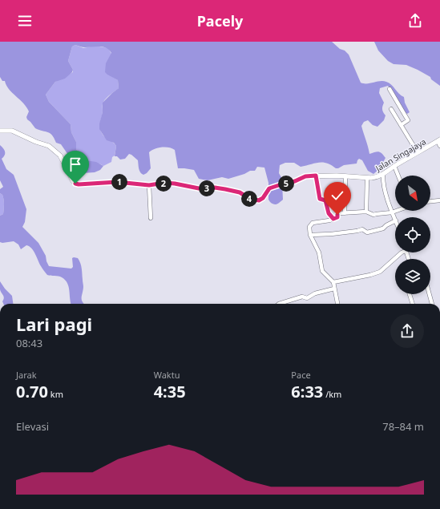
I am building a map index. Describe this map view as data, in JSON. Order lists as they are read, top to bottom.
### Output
{
  "streets": {
    "street": ["Jalan Singajaya"]
  },
  "north": "bottom right",
  "page": {
    "header": "Pacely",
    "pins": [
      "1",
      "2",
      "5",
      "3",
      "4"
    ],
    "heading": ["Lari pagi", "08:43"],
    "stats": [
      ["Jarak", "0.70 km"],
      ["Waktu", "4:35"],
      ["Pace", "6:33 /km"]
    ],
    "chart": ["Elevasi", "78–84 m"]
  }
}
